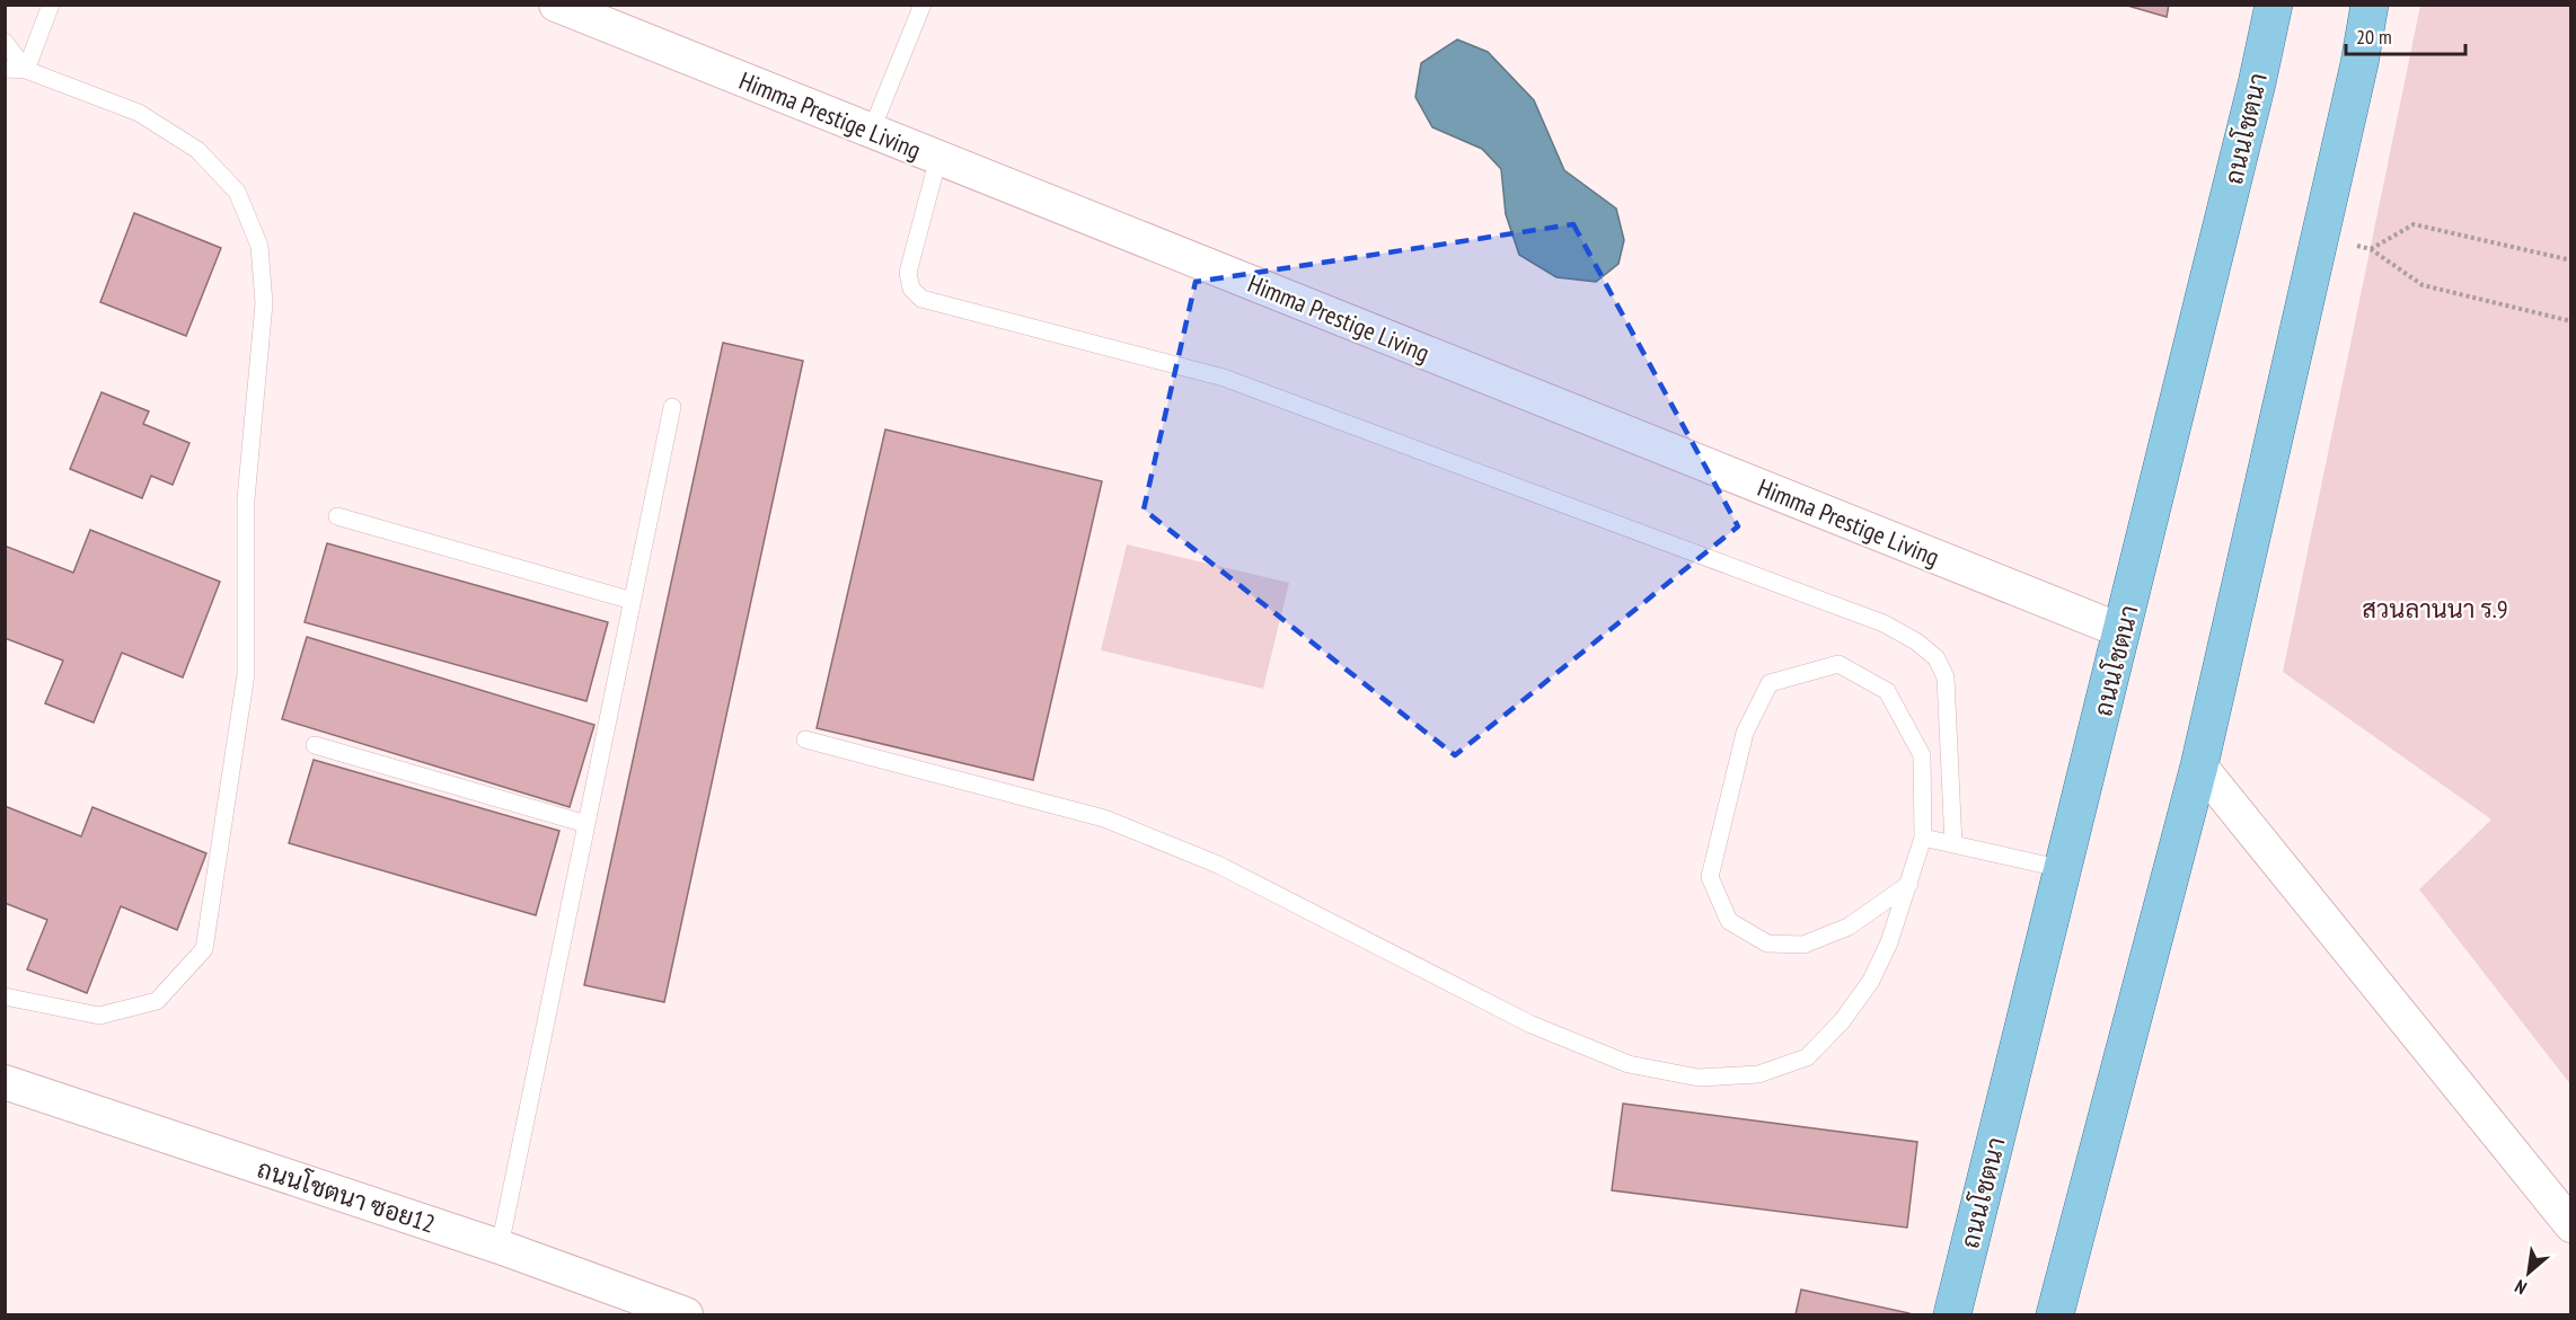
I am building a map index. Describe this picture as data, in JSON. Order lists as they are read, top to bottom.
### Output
{
  "streets": {
    "main road": ["ถนนโชตนา"],
    "street": ["Himma Prestige Living", "ถนนโชตนา ซอย12"]
  },
  "crossings": [
    ["Himma Prestige Living", "ถนนโชตนา"]
  ],
  "parks": ["สวนลานนา ร.9"],
  "scale_bar": "20 m",
  "north": "bottom left"
}
